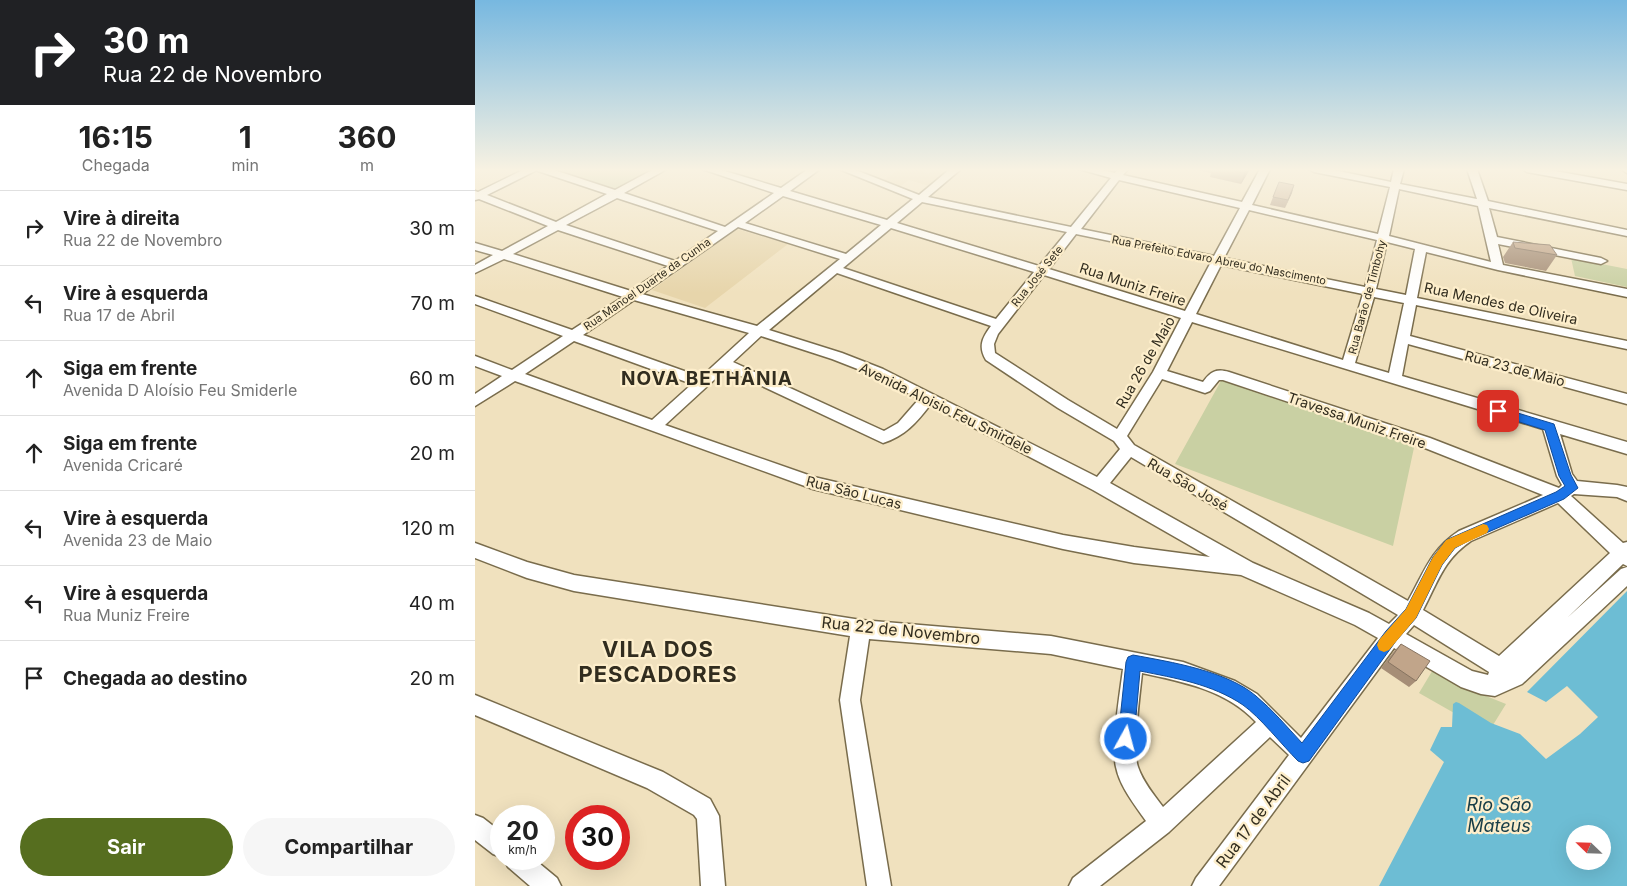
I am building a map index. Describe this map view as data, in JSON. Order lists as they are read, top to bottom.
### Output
{
  "streets": {
    "street": [
      "Rua Prefeito Edvaro Abreu do Nascimento",
      "Rua José Sete",
      "Rua Manoel Duarte da Cunha",
      "Rua Muniz Freire",
      "Rua Barão de Timbohy",
      "Rua Mendes de Oliveira",
      "Rua 26 de Maio",
      "Rua 23 de Maio",
      "Avenida Aloisio Feu Smirdele",
      "Travessa Muniz Freire",
      "Rua São José",
      "Rua São Lucas",
      "Rua 22 de Novembro",
      "Rua 17 de Abril"
    ]
  },
  "crossings": [
    ["Rua Prefeito Edvaro Abreu do Nascimento", "Rua José Sete"],
    ["Rua Prefeito Edvaro Abreu do Nascimento", "Rua Barão de Timbohy"],
    ["Rua Prefeito Edvaro Abreu do Nascimento", "Rua Mendes de Oliveira"],
    ["Rua Prefeito Edvaro Abreu do Nascimento", "Rua 26 de Maio"],
    ["Rua José Sete", "Rua Muniz Freire"],
    ["Rua José Sete", "Rua São José"],
    ["Rua Manoel Duarte da Cunha", "Avenida Aloisio Feu Smirdele"],
    ["Rua Manoel Duarte da Cunha", "Rua São Lucas"],
    ["Rua Muniz Freire", "Rua Barão de Timbohy"],
    ["Rua Muniz Freire", "Rua 26 de Maio"],
    ["Rua Barão de Timbohy", "Rua Mendes de Oliveira"],
    ["Rua 26 de Maio", "Avenida Aloisio Feu Smirdele"],
    ["Rua 26 de Maio", "Travessa Muniz Freire"],
    ["Rua 26 de Maio", "Rua São José"],
    ["Avenida Aloisio Feu Smirdele", "Rua São José"],
    ["Avenida Aloisio Feu Smirdele", "Rua São Lucas"],
    ["Avenida Aloisio Feu Smirdele", "Rua 17 de Abril"],
    ["Travessa Muniz Freire", "Rua 17 de Abril"],
    ["Rua São José", "Rua 17 de Abril"],
    ["Rua 22 de Novembro", "Rua 17 de Abril"]
  ],
  "districts": ["NOVA BETHÂNIA", "VILA DOS PESCADORES"],
  "water": ["Rio São Mateus"],
  "north": "top left",
  "page": {
    "turn": ["30 m", "Rua 22 de Novembro"],
    "eta": [
      "16:15",
      "Chegada",
      "1",
      "min",
      "360",
      "m"
    ],
    "list": [
      {
        "name": "Vire à direita",
        "note": "Rua 22 de Novembro",
        "value": "30 m"
      },
      {
        "name": "Vire à esquerda",
        "note": "Rua 17 de Abril",
        "value": "70 m"
      },
      {
        "name": "Siga em frente",
        "note": "Avenida D Aloísio Feu Smiderle",
        "value": "60 m"
      },
      {
        "name": "Siga em frente",
        "note": "Avenida Cricaré",
        "value": "20 m"
      },
      {
        "name": "Vire à esquerda",
        "note": "Avenida 23 de Maio",
        "value": "120 m"
      },
      {
        "name": "Vire à esquerda",
        "note": "Rua Muniz Freire",
        "value": "40 m"
      },
      {
        "name": "Chegada ao destino",
        "value": "20 m"
      }
    ],
    "speed": "20 km/h",
    "limit": "30",
    "buttons": ["Sair", "Compartilhar"]
  }
}
